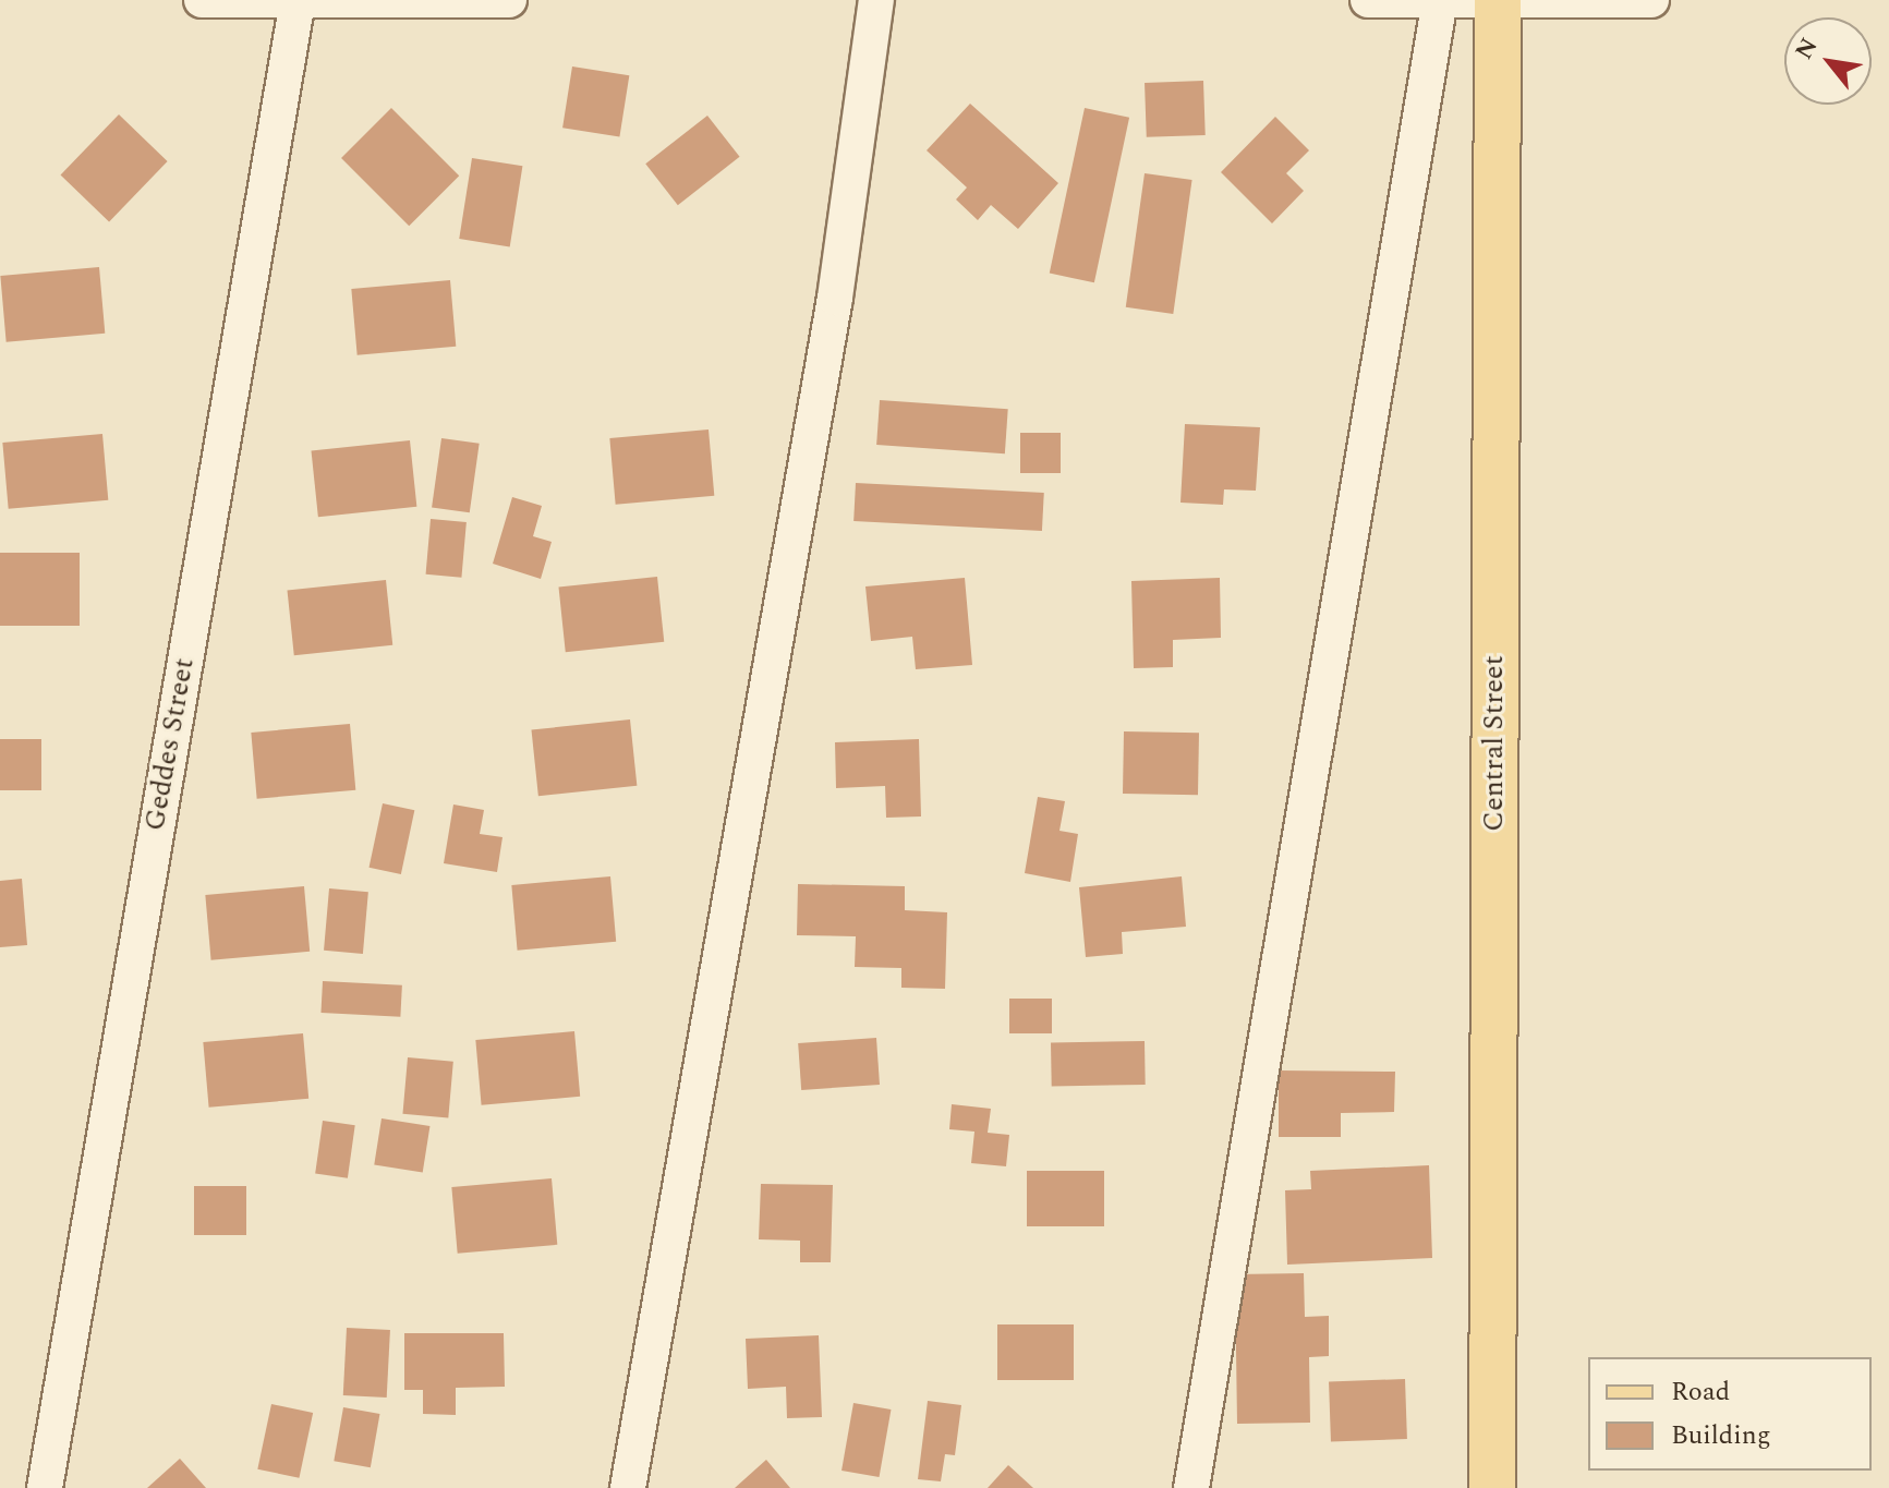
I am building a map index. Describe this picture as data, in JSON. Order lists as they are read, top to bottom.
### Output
{
  "streets": {
    "main road": ["Central Street"],
    "street": ["Geddes Street"]
  },
  "legend": ["Road", "Building"],
  "north": "top left"
}
